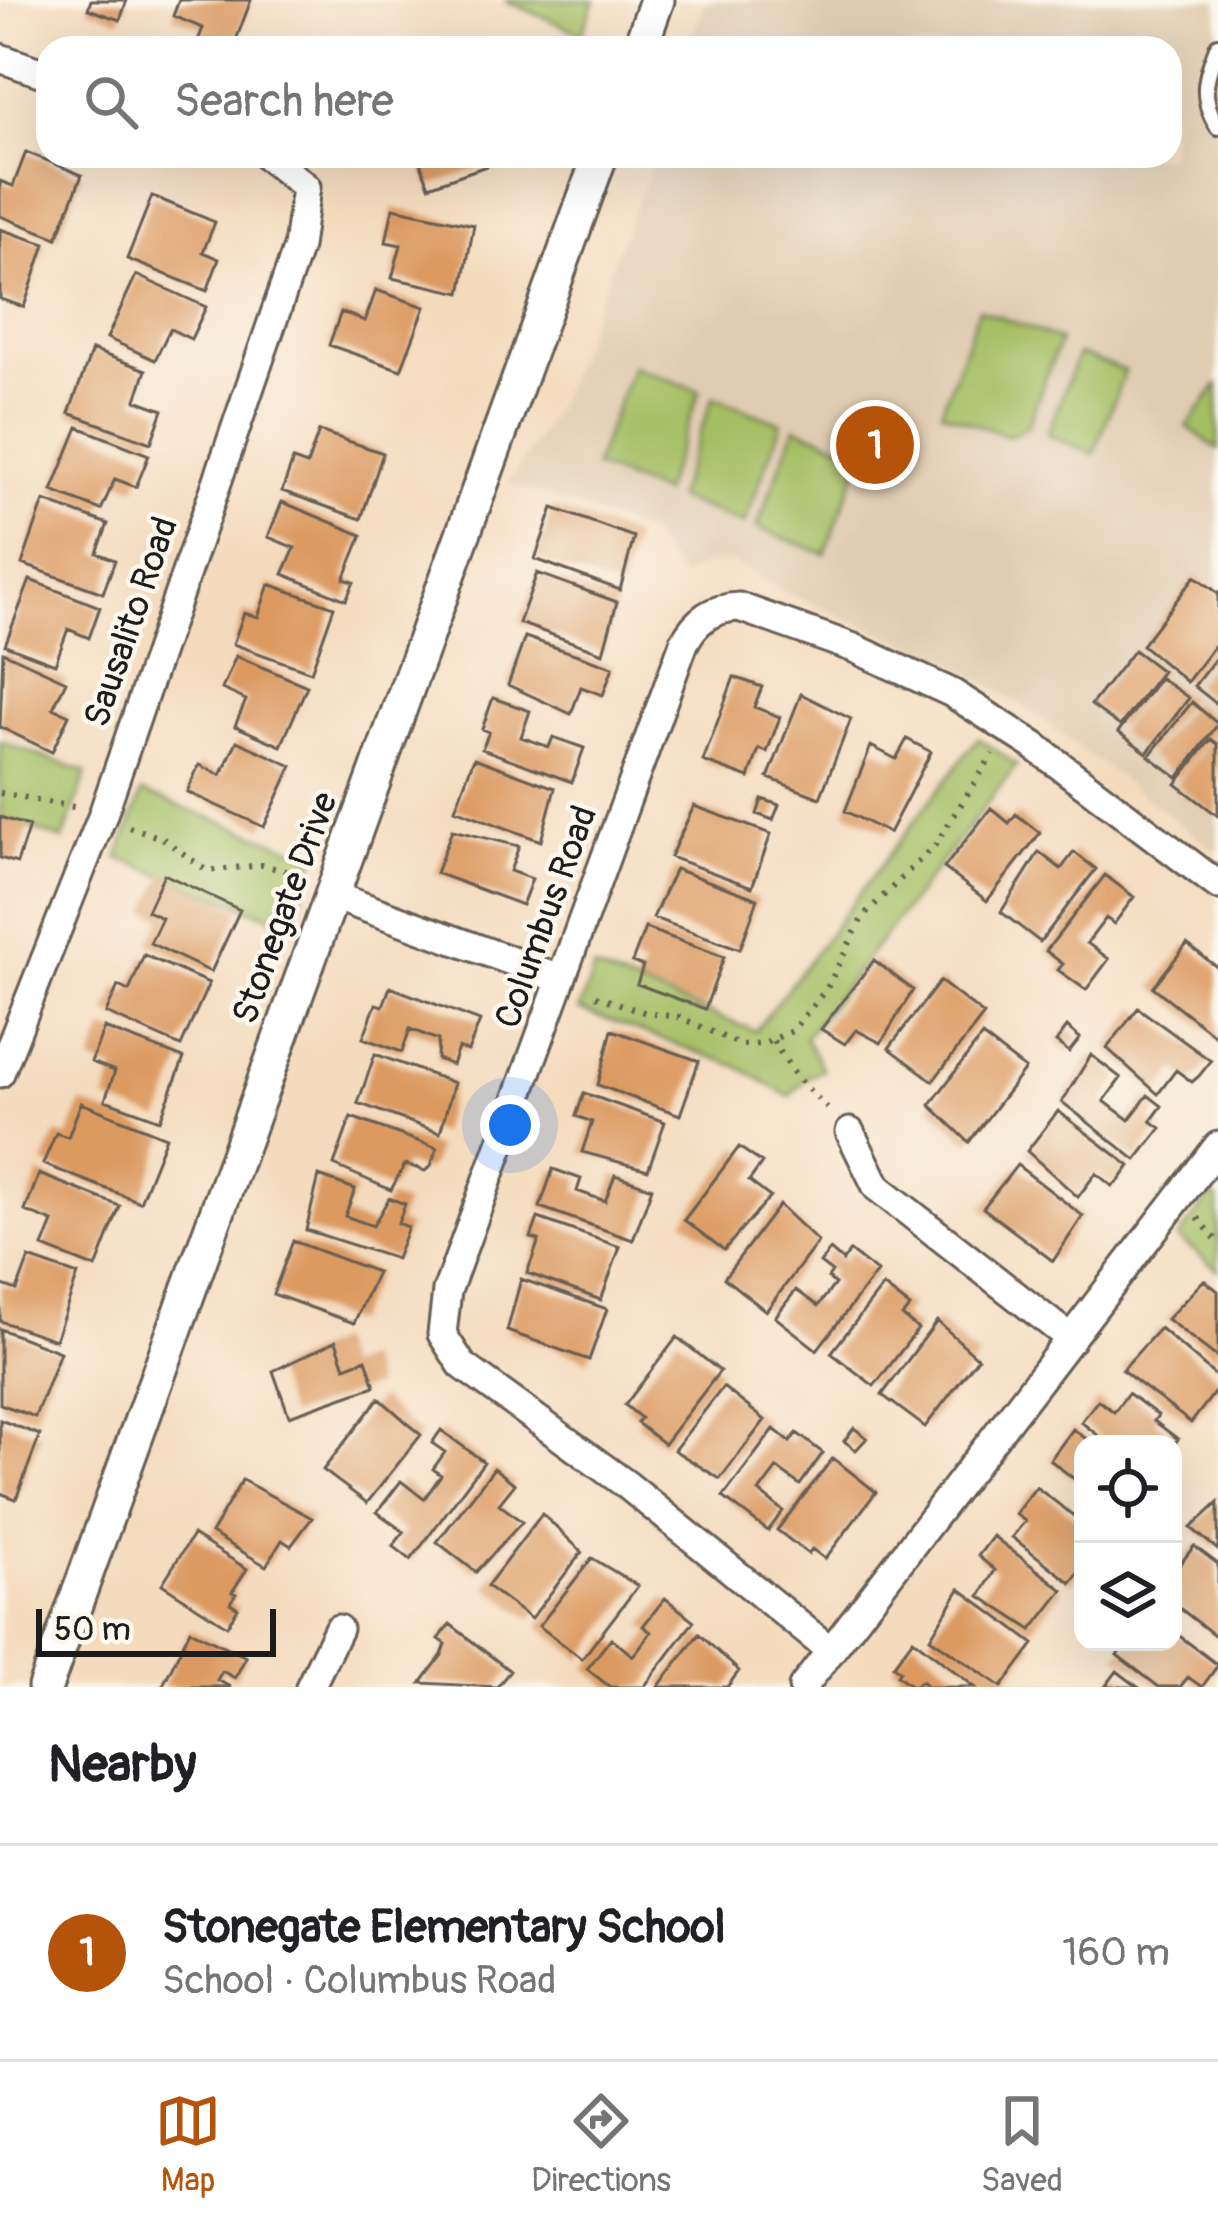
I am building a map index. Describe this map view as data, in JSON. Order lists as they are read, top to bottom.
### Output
{
  "streets": {
    "street": ["Sausalito Road", "Stonegate Drive", "Columbus Road"]
  },
  "scale_bar": "50 m",
  "page": {
    "search": "Search here",
    "pins": "1",
    "scale": "50 m",
    "heading": "Nearby",
    "list": [
      {
        "mark": "1",
        "name": "Stonegate Elementary School",
        "note": "School · Columbus Road",
        "value": "160 m"
      }
    ],
    "nav": ["Map", "Directions", "Saved"]
  }
}
